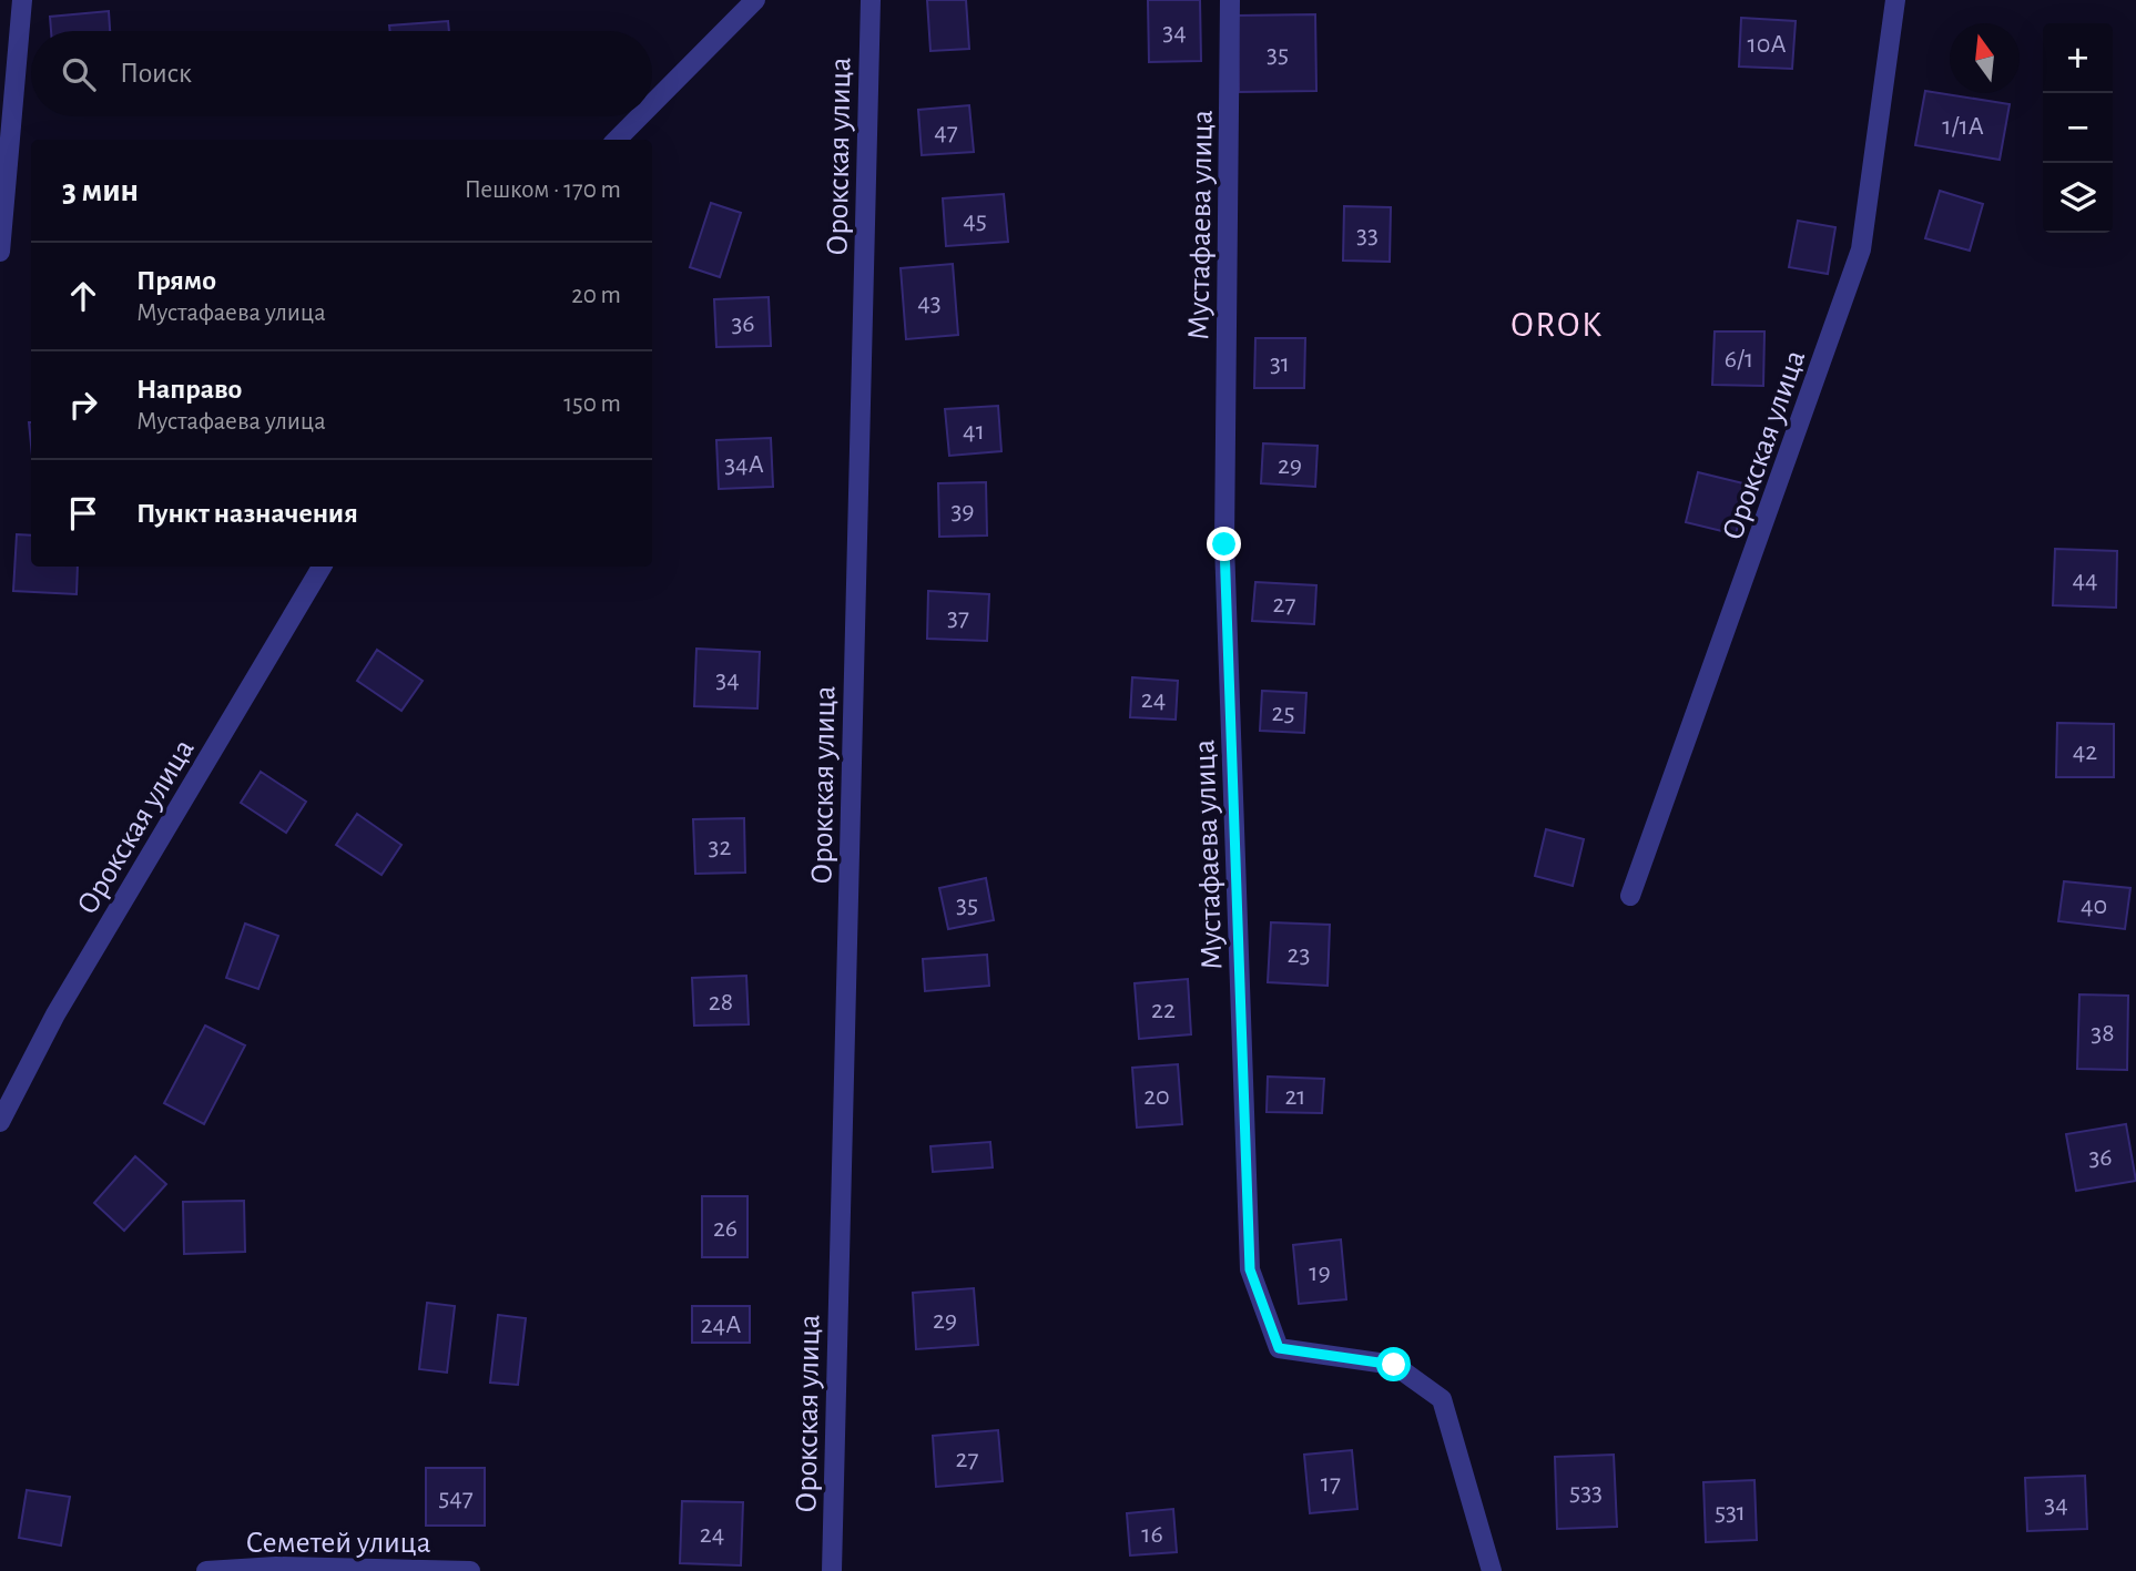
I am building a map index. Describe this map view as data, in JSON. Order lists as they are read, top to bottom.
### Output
{
  "streets": {
    "street": ["Орокская улица", "Мустафаева улица", "Семетей улица"]
  },
  "districts": ["OROK"],
  "house_numbers": [
    "34",
    "10А",
    "35",
    "1/1А",
    "47",
    "45",
    "33",
    "43",
    "36",
    "6/1",
    "31",
    "41",
    "34А",
    "29",
    "39",
    "44",
    "27",
    "37",
    "34",
    "24",
    "25",
    "42",
    "32",
    "35",
    "40",
    "23",
    "28",
    "22",
    "38",
    "20",
    "21",
    "36",
    "26",
    "19",
    "29",
    "24А",
    "27",
    "17",
    "533",
    "547",
    "34",
    "531",
    "24",
    "16"
  ],
  "north": "top",
  "page": {
    "map_buttons": ["+", "−"],
    "search": "Поиск",
    "heading": ["3 мин", "Пешком · 170 m"],
    "list": [
      ["Прямо", "Мустафаева улица", "20 m"],
      ["Направо", "Мустафаева улица", "150 m"],
      "Пункт назначения"
    ]
  }
}
